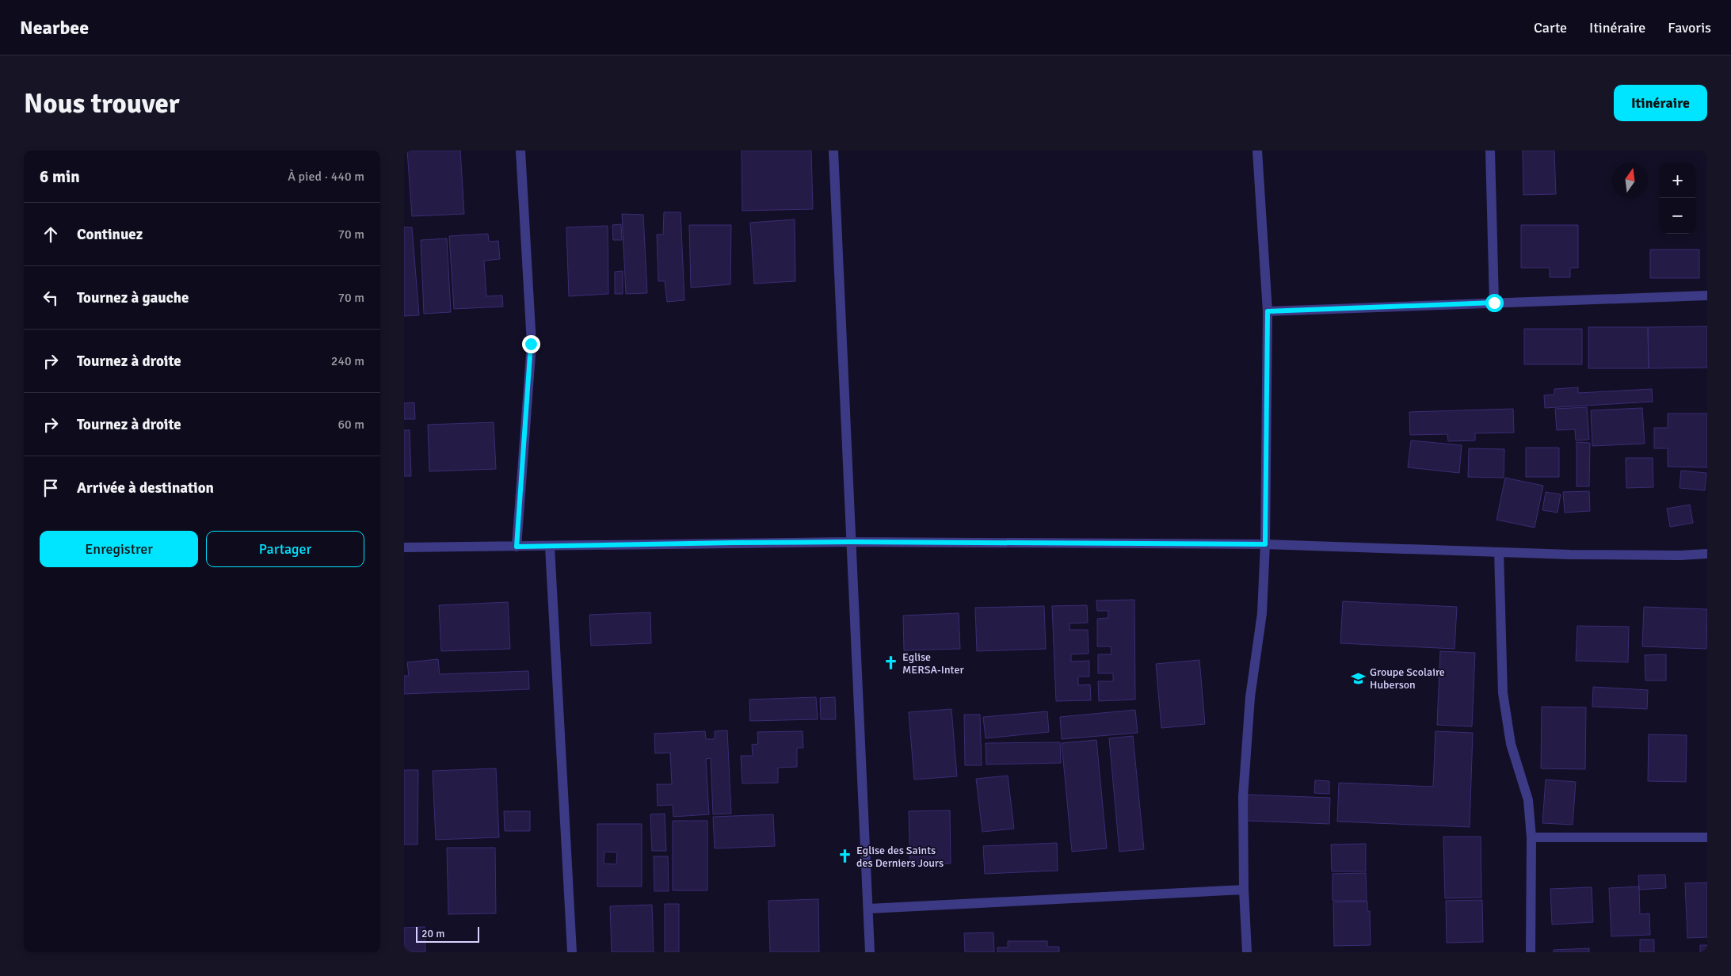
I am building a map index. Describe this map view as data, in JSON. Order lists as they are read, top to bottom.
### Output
{
  "places": {
    "church": ["Eglise MERSA-Inter", "Eglise des Saints des Derniers Jours"],
    "school or university": ["Groupe Scolaire Huberson"]
  },
  "scale_bar": "20 m",
  "north": "top",
  "page": {
    "header": "Nearbee",
    "nav": ["Carte", "Itinéraire", "Favoris"],
    "buttons": [
      "Itinéraire",
      ["Enregistrer", "Partager"]
    ],
    "title": "Nous trouver",
    "heading": ["6 min", "À pied · 440 m"],
    "map_buttons": ["+", "−"],
    "list": [
      ["Continuez", "70 m"],
      ["Tournez à gauche", "70 m"],
      ["Tournez à droite", "240 m"],
      ["Tournez à droite", "60 m"],
      "Arrivée à destination"
    ],
    "scale": "20 m"
  }
}
